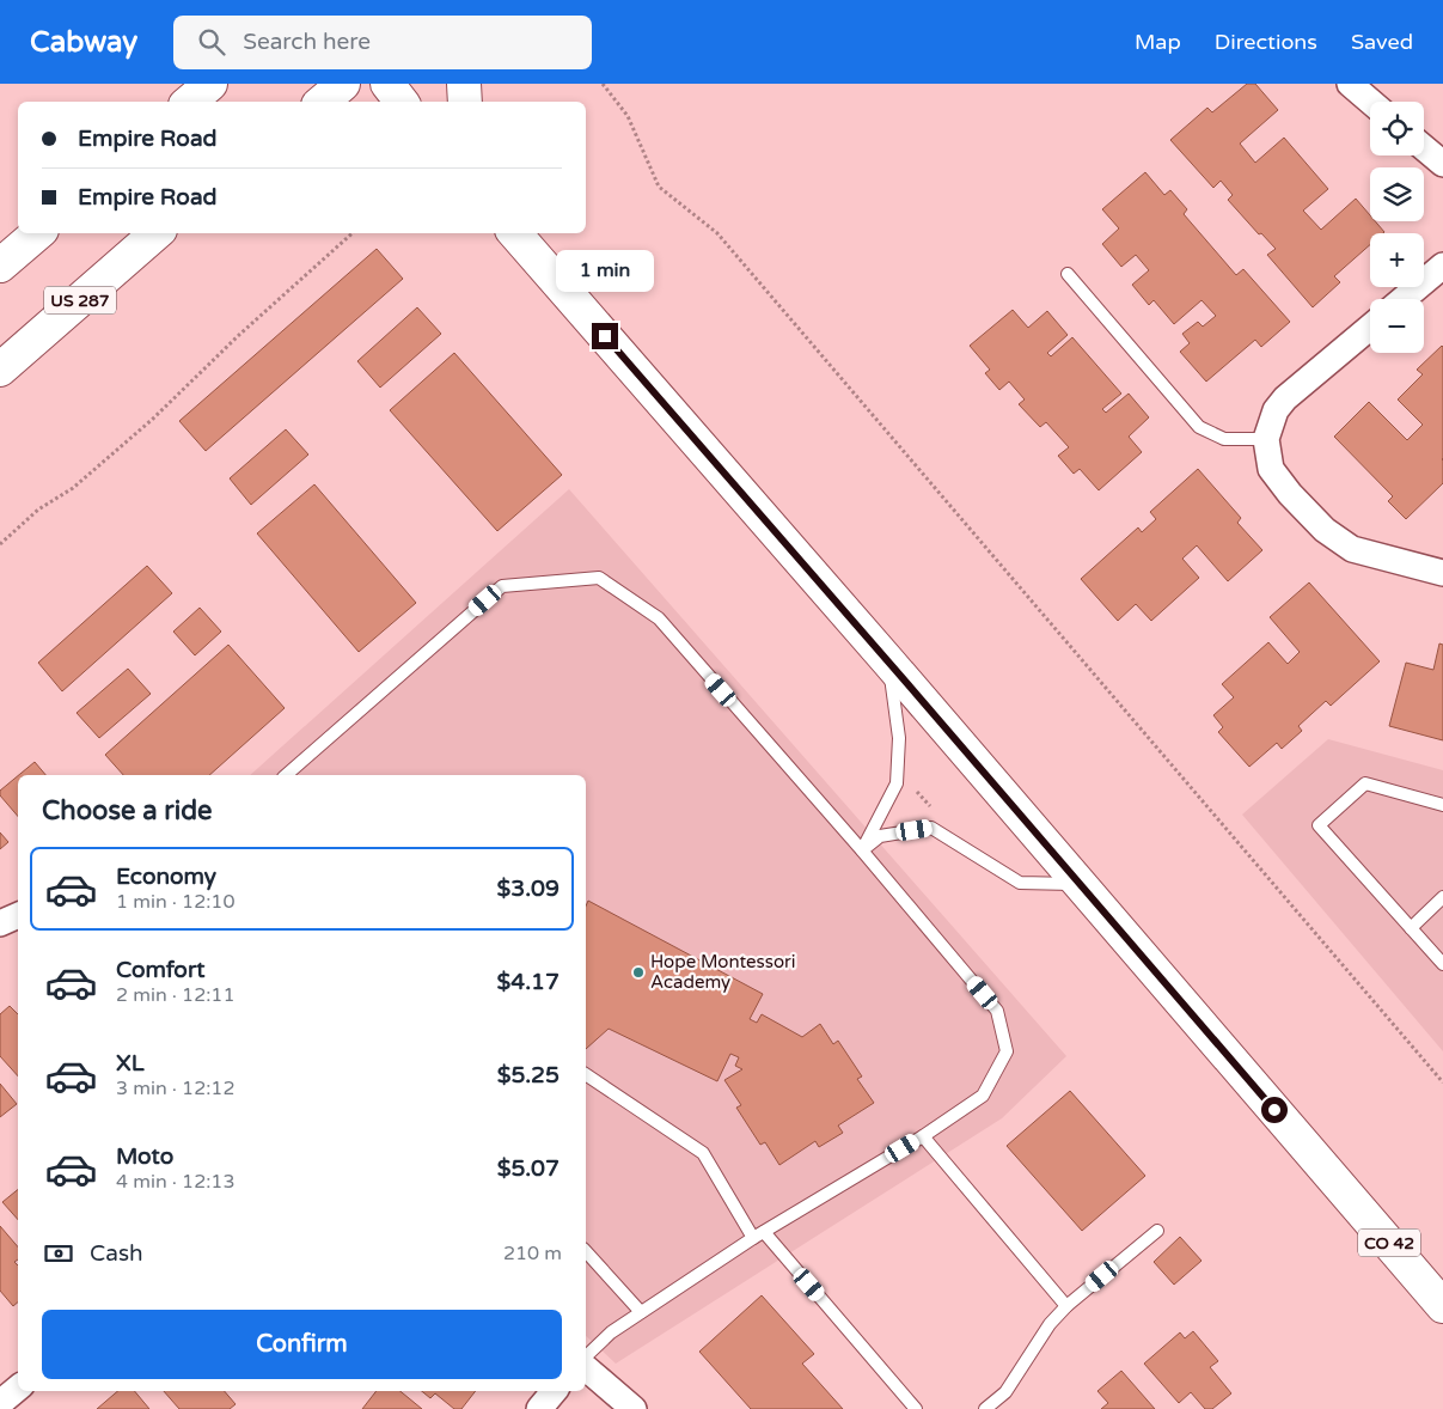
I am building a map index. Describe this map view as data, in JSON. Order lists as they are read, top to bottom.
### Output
{
  "streets": {
    "main road": ["US 287", "CO 42"]
  },
  "places": ["Hope Montessori Academy"],
  "page": {
    "header": "Cabway",
    "search": "Search here",
    "nav": ["Map", "Directions", "Saved"],
    "map_buttons": ["+", "−"],
    "banner": ["Empire Road", "Empire Road"],
    "bubble": "1 min",
    "heading": "Choose a ride",
    "list": [
      {
        "name": "Economy",
        "note": "1 min · 12:10",
        "value": "$3.09"
      },
      {
        "name": "Comfort",
        "note": "2 min · 12:11",
        "value": "$4.17"
      },
      {
        "name": "XL",
        "note": "3 min · 12:12",
        "value": "$5.25"
      },
      {
        "name": "Moto",
        "note": "4 min · 12:13",
        "value": "$5.07"
      }
    ],
    "pay": ["Cash", "210 m"],
    "buttons": "Confirm"
  }
}
